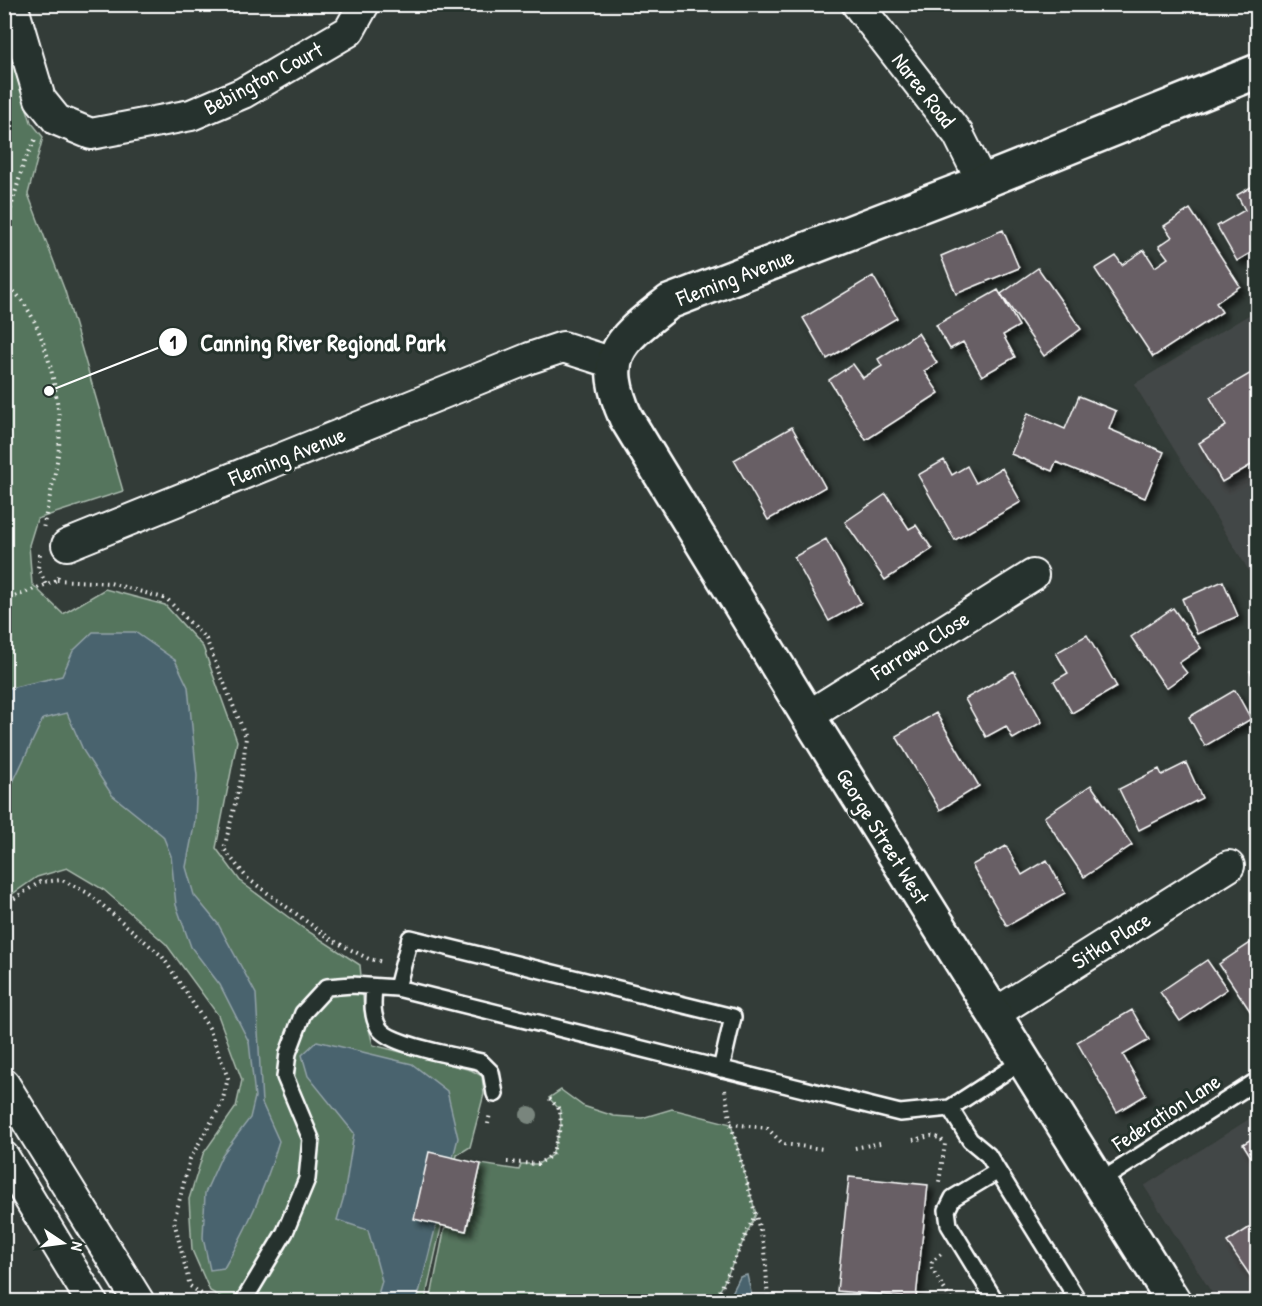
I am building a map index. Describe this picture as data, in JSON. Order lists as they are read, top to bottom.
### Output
{
  "streets": {
    "street": [
      "Bebington Court",
      "Naree Road",
      "Fleming Avenue",
      "Farrawa Close",
      "George Street West",
      "Sitka Place"
    ],
    "lane": ["Federation Lane"]
  },
  "crossings": [
    ["Naree Road", "Fleming Avenue"],
    ["Fleming Avenue", "George Street West"],
    ["Farrawa Close", "George Street West"],
    ["George Street West", "Sitka Place"],
    ["George Street West", "Federation Lane"]
  ],
  "places": ["Canning River Regional Park"],
  "north": "right"
}
